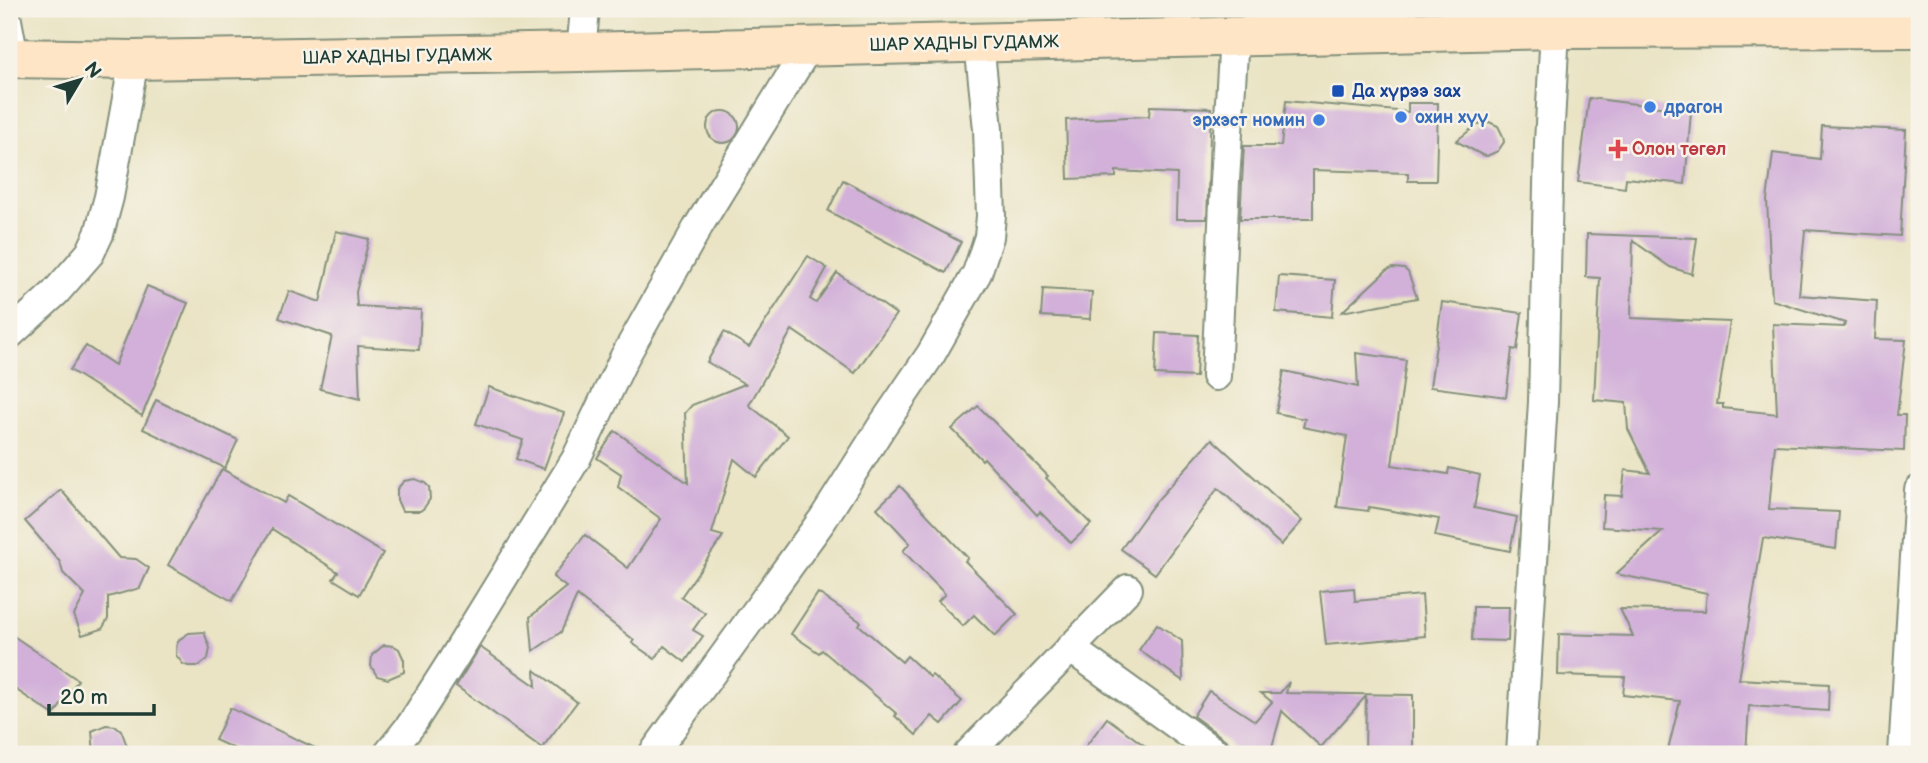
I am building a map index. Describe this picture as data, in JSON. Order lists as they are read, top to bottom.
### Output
{
  "streets": {
    "main road": ["ШАР ХАДНЫ ГУДАМЖ"]
  },
  "places": {
    "transit": ["Да хүрээ зах"],
    "other": ["драгон", "охин хүү", "эрхэст номин"],
    "health": ["Олон төгөл"]
  },
  "scale_bar": "20 m",
  "north": "top right"
}
